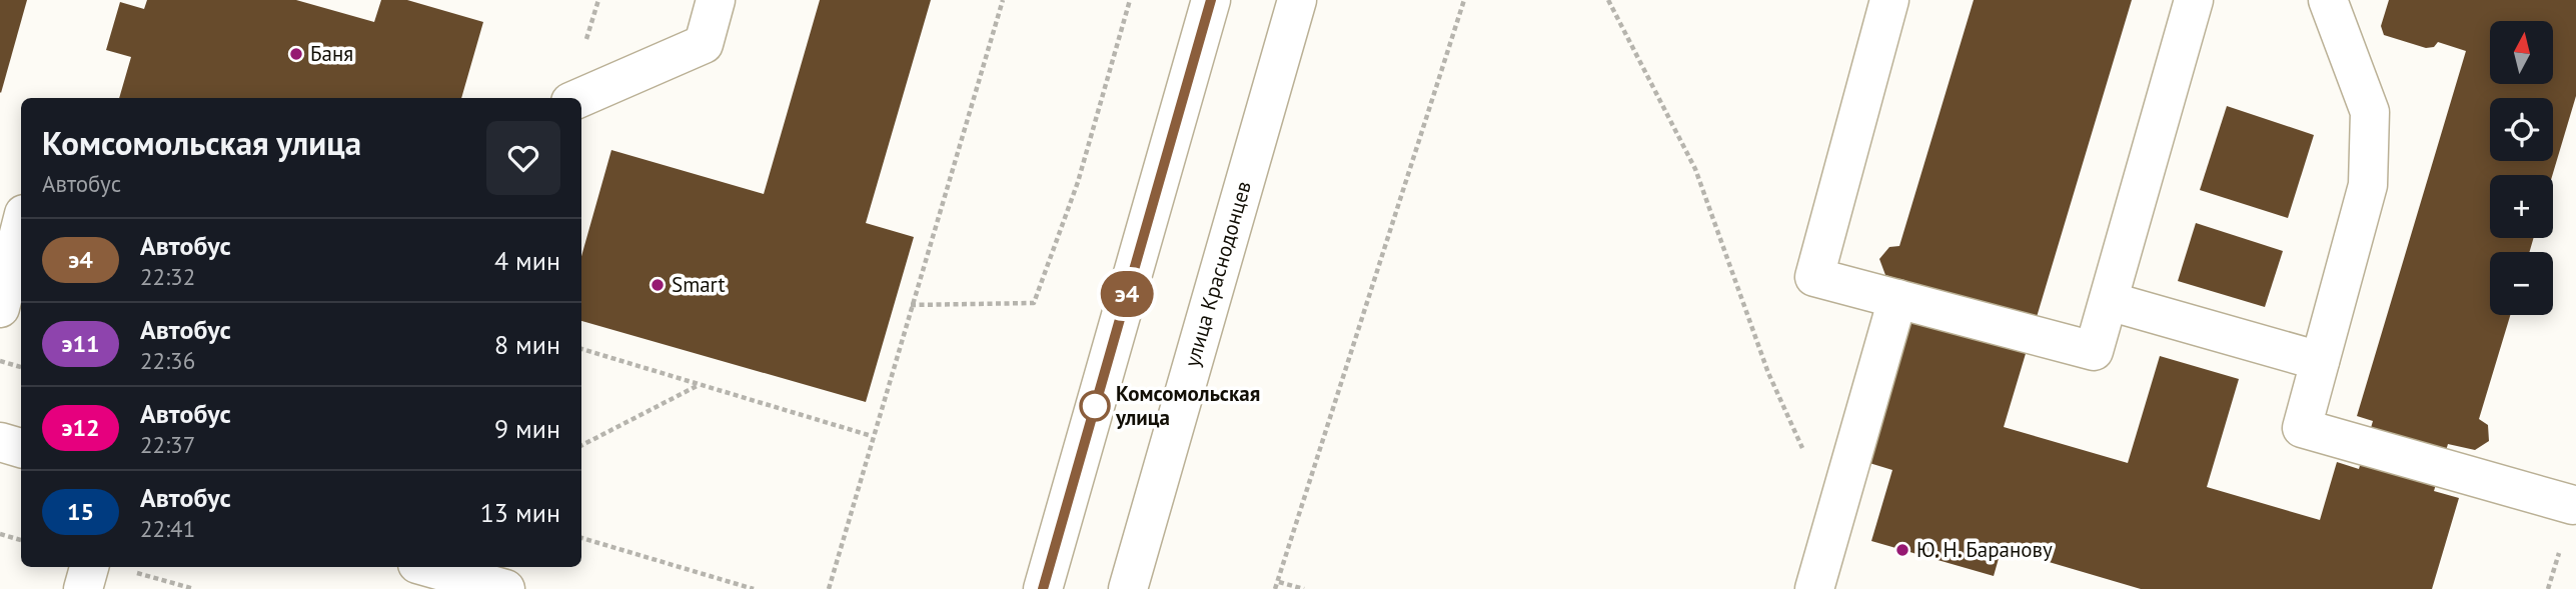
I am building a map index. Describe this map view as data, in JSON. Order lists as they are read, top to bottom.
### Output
{
  "streets": {
    "main road": ["улица Краснодонцев"]
  },
  "places": [
    "Баня",
    "Smart",
    "Комсомольская улица",
    "Ю. Н. Баранову"
  ],
  "lines": ["bus line э4"],
  "north": "top",
  "page": {
    "on_map": "э4",
    "map_buttons": ["+", "−"],
    "heading": ["Комсомольская улица", "Автобус"],
    "list": [
      {
        "mark": "э4",
        "name": "Автобус",
        "note": "22:32",
        "value": "4 мин"
      },
      {
        "mark": "э11",
        "name": "Автобус",
        "note": "22:36",
        "value": "8 мин"
      },
      {
        "mark": "э12",
        "name": "Автобус",
        "note": "22:37",
        "value": "9 мин"
      },
      {
        "mark": "15",
        "name": "Автобус",
        "note": "22:41",
        "value": "13 мин"
      }
    ]
  }
}
